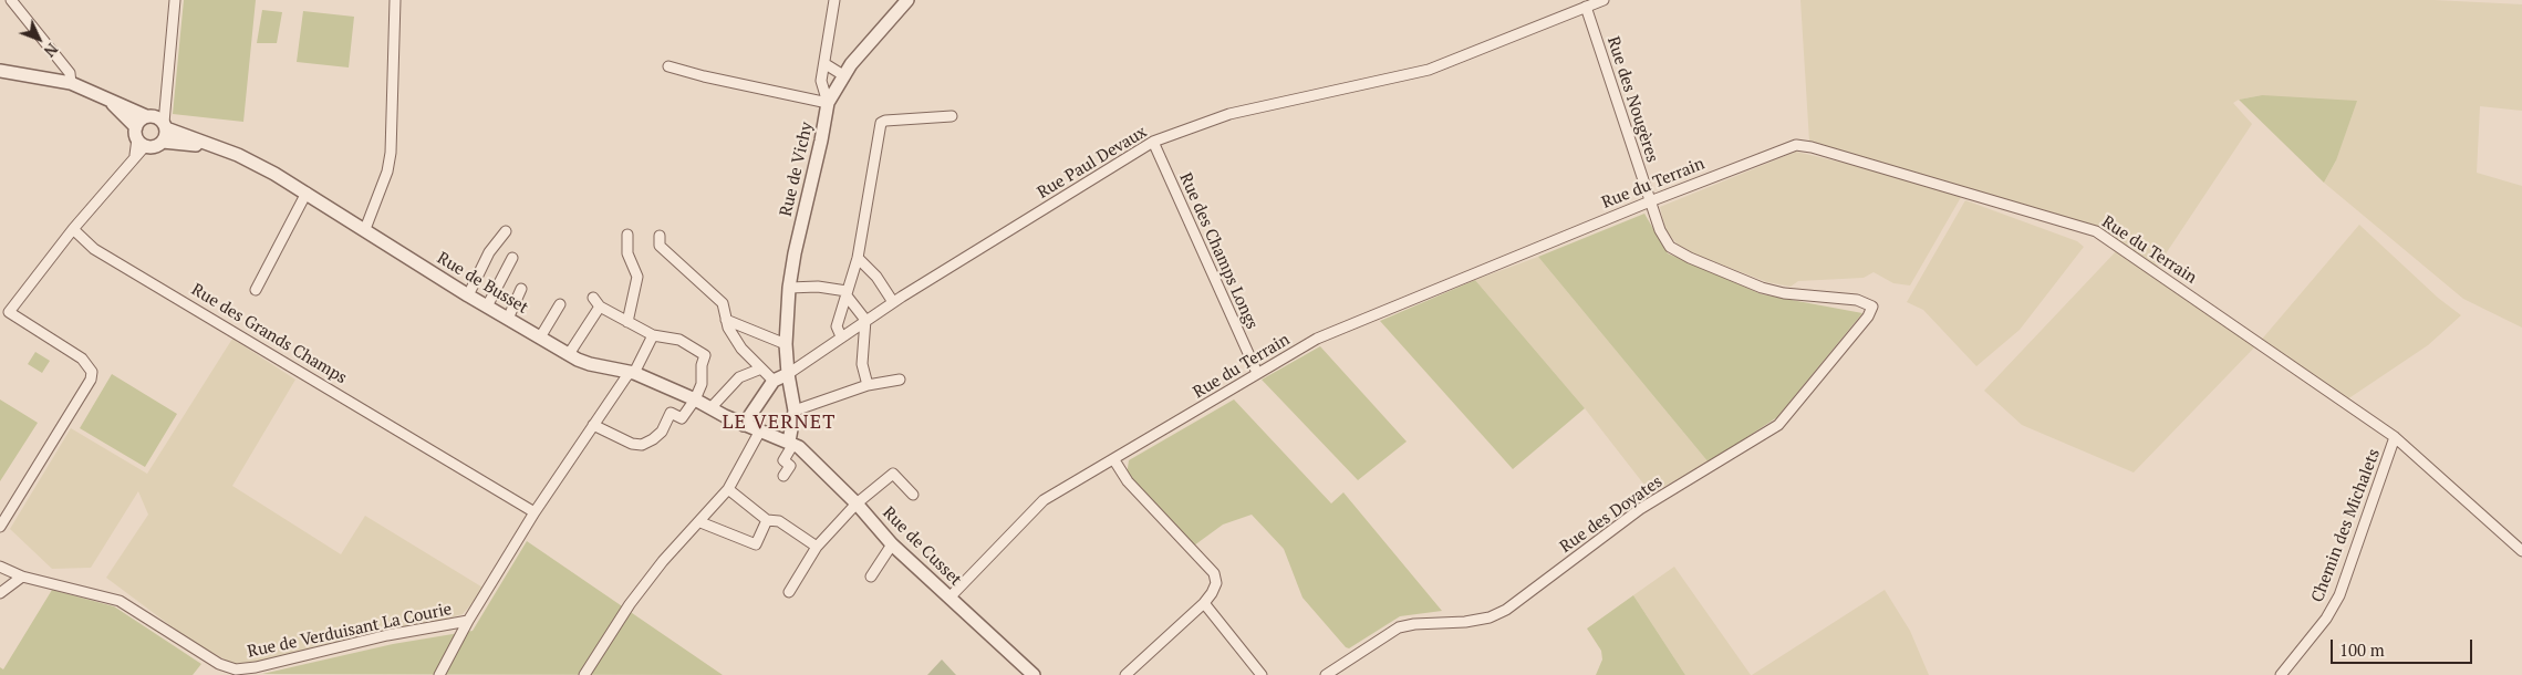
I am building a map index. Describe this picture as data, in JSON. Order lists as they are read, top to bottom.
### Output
{
  "streets": {
    "street": [
      "Rue des Nougères",
      "Rue Paul Devaux",
      "Rue de Vichy",
      "Rue du Terrain",
      "Rue des Champs Longs",
      "Rue de Busset",
      "Rue des Grands Champs",
      "Rue des Doyates",
      "Chemin des Michalets",
      "Rue de Cusset",
      "Rue de Verduisant La Courie"
    ]
  },
  "crossings": [
    ["Rue des Nougères", "Rue Paul Devaux"],
    ["Rue des Nougères", "Rue du Terrain"],
    ["Rue des Nougères", "Rue des Doyates"],
    ["Rue Paul Devaux", "Rue de Vichy"],
    ["Rue Paul Devaux", "Rue des Champs Longs"],
    ["Rue du Terrain", "Rue des Champs Longs"],
    ["Rue du Terrain", "Chemin des Michalets"],
    ["Rue du Terrain", "Rue de Cusset"],
    ["Rue de Busset", "Rue de Cusset"]
  ],
  "districts": ["LE VERNET"],
  "scale_bar": "100 m",
  "north": "bottom right"
}
